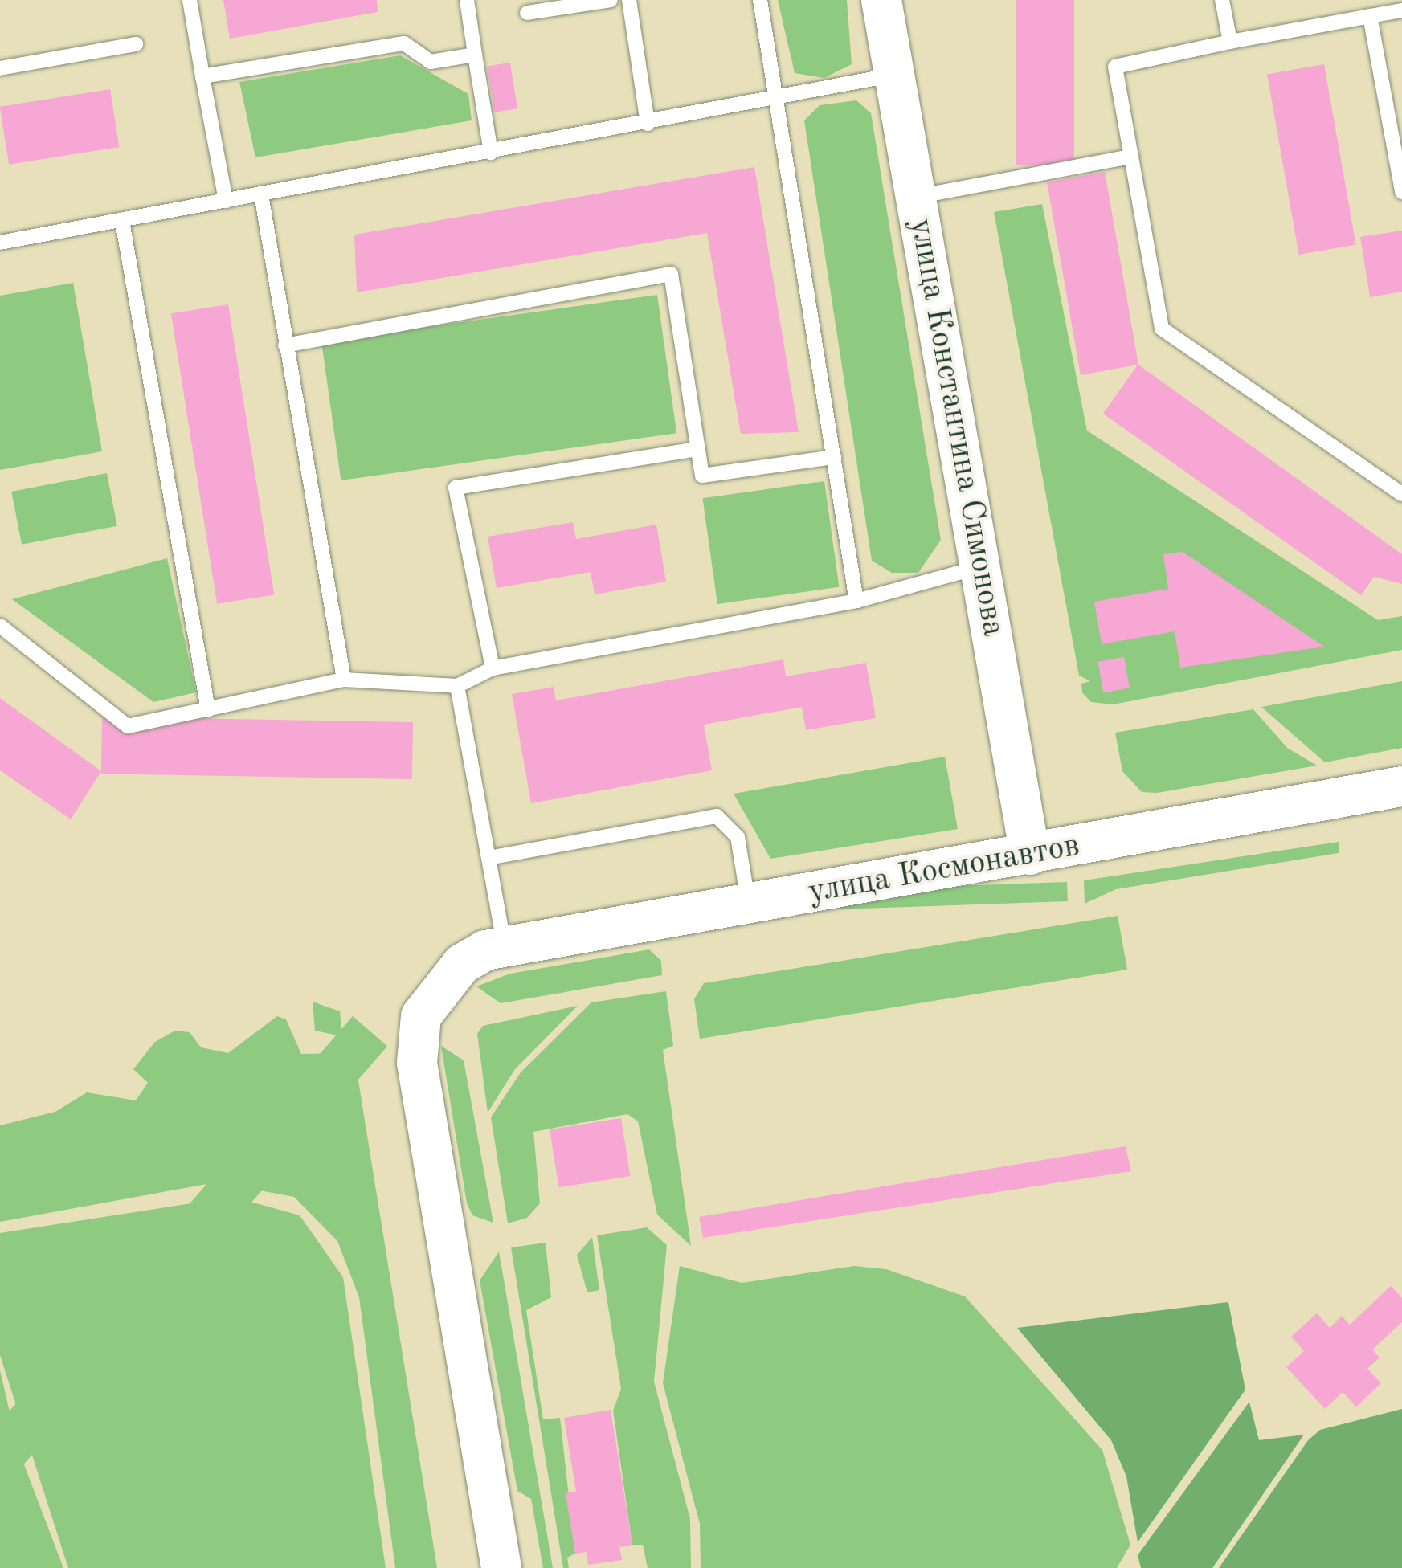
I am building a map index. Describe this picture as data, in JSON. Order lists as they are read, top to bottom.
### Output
{
  "streets": {
    "main road": ["улица Константина Симонова", "улица Космонавтов"]
  },
  "crossings": [
    ["улица Константина Симонова", "улица Космонавтов"]
  ]
}
